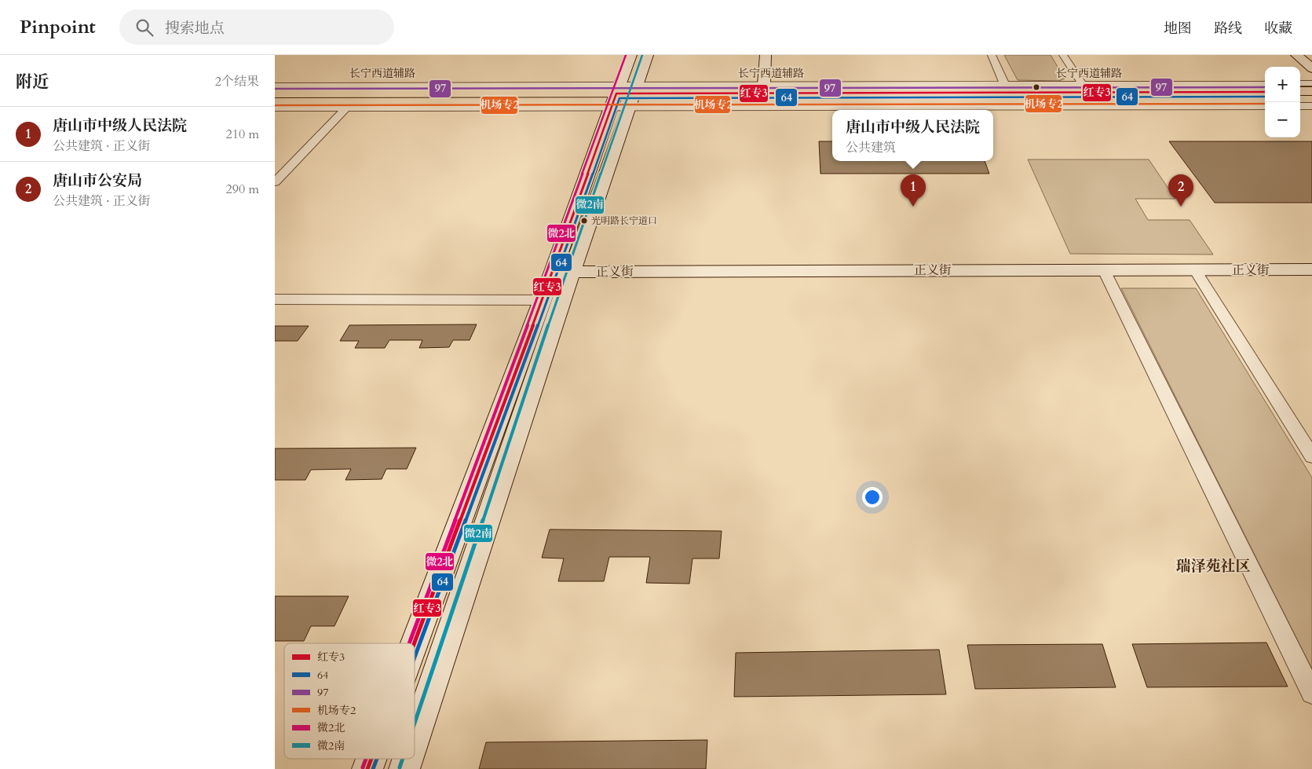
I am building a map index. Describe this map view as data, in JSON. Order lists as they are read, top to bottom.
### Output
{
  "streets": {
    "main road": ["正义街"],
    "street": ["长宁西道辅路"]
  },
  "districts": ["瑞泽苑社区"],
  "places": ["光明路长宁道口"],
  "lines": [
    "transit line 微2北",
    "transit line 微2南",
    "transit line 97",
    "transit line 红专3",
    "transit line 64",
    "transit line 机场专2"
  ],
  "legend": [
    "红专3",
    "64",
    "97",
    "机场专2",
    "微2北",
    "微2南"
  ],
  "page": {
    "header": "Pinpoint",
    "search": "搜索地点",
    "nav": ["地图", "路线", "收藏"],
    "heading": ["附近", "2个结果"],
    "map_buttons": ["+", "−"],
    "list": [
      {
        "mark": "1",
        "name": "唐山市中级人民法院",
        "note": "公共建筑 · 正义街",
        "value": "210 m"
      },
      {
        "mark": "2",
        "name": "唐山市公安局",
        "note": "公共建筑 · 正义街",
        "value": "290 m"
      }
    ],
    "popup": ["唐山市中级人民法院", "公共建筑"],
    "pins": ["1", "2"]
  }
}
